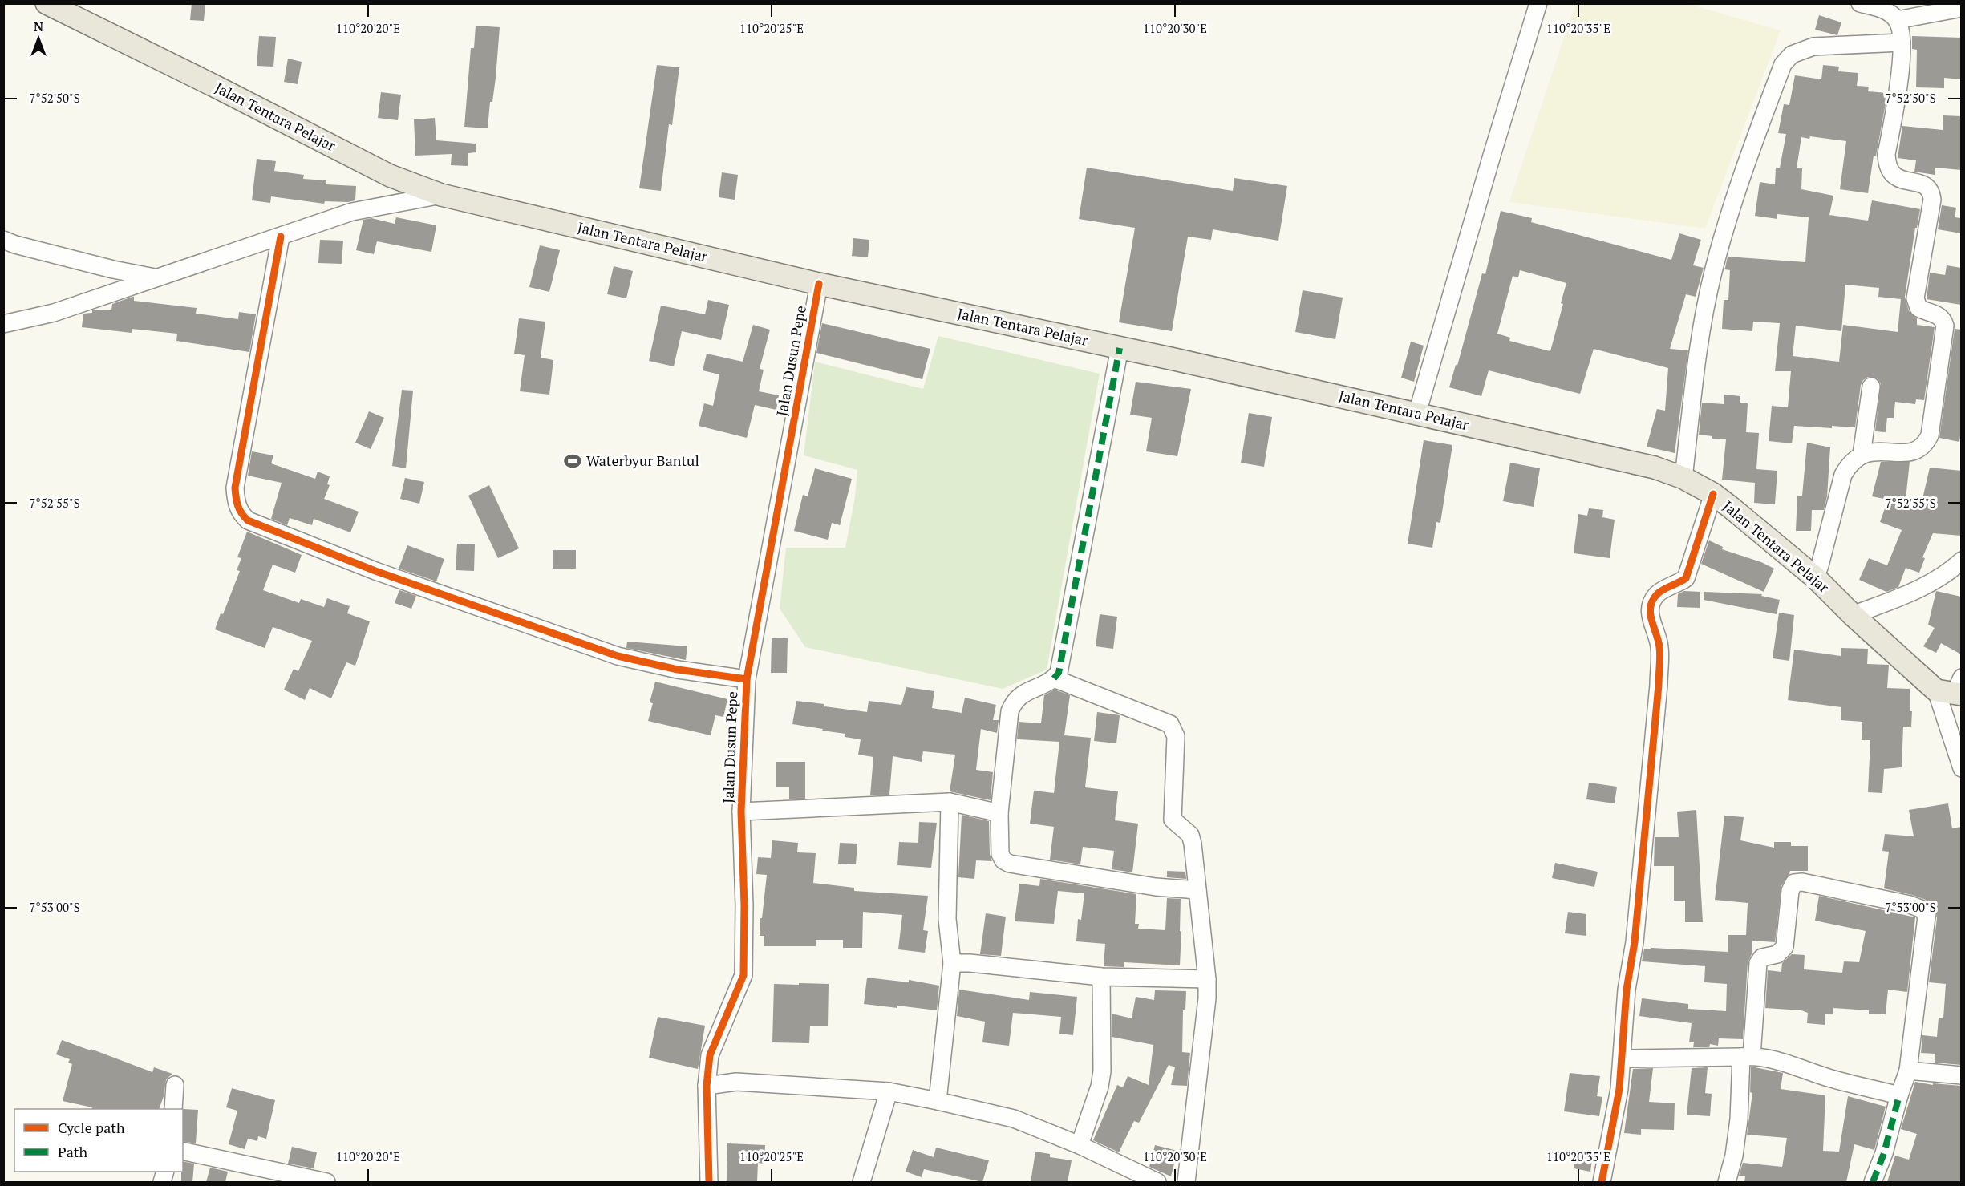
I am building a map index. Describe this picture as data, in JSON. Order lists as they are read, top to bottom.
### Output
{
  "streets": {
    "main road": ["Jalan Tentara Pelajar"],
    "street": ["Jalan Dusun Pepe"]
  },
  "crossings": [
    ["Jalan Tentara Pelajar", "Jalan Dusun Pepe"]
  ],
  "places": {
    "sports": ["Waterbyur Bantul"]
  },
  "legend": ["Cycle path", "Path"],
  "north": "top",
  "coordinates": [
    "110°20'20\"E",
    "110°20'25\"E",
    "110°20'30\"E",
    "110°20'35\"E",
    "7°52'50\"S",
    "7°52'55\"S",
    "7°53'00\"S"
  ]
}
